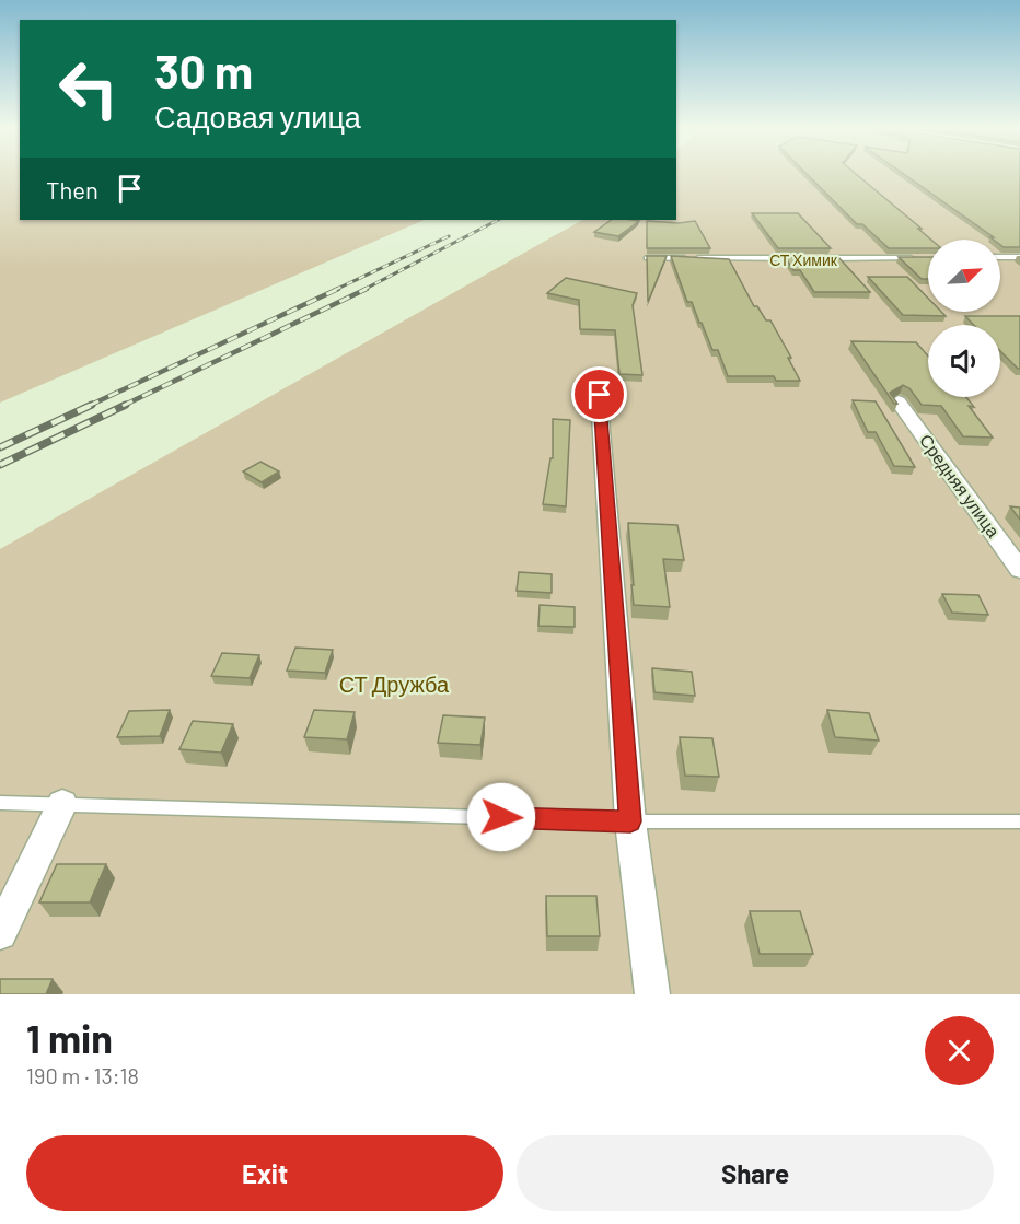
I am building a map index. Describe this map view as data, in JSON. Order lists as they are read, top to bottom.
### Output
{
  "streets": {
    "street": ["Средняя улица"]
  },
  "parks": ["СТ Химик", "СТ Дружба"],
  "north": "top right",
  "page": {
    "turn": ["30 m", "Садовая улица"],
    "then": "Then",
    "heading": ["1 min", "190 m · 13:18"],
    "buttons": ["Exit", "Share"]
  }
}
